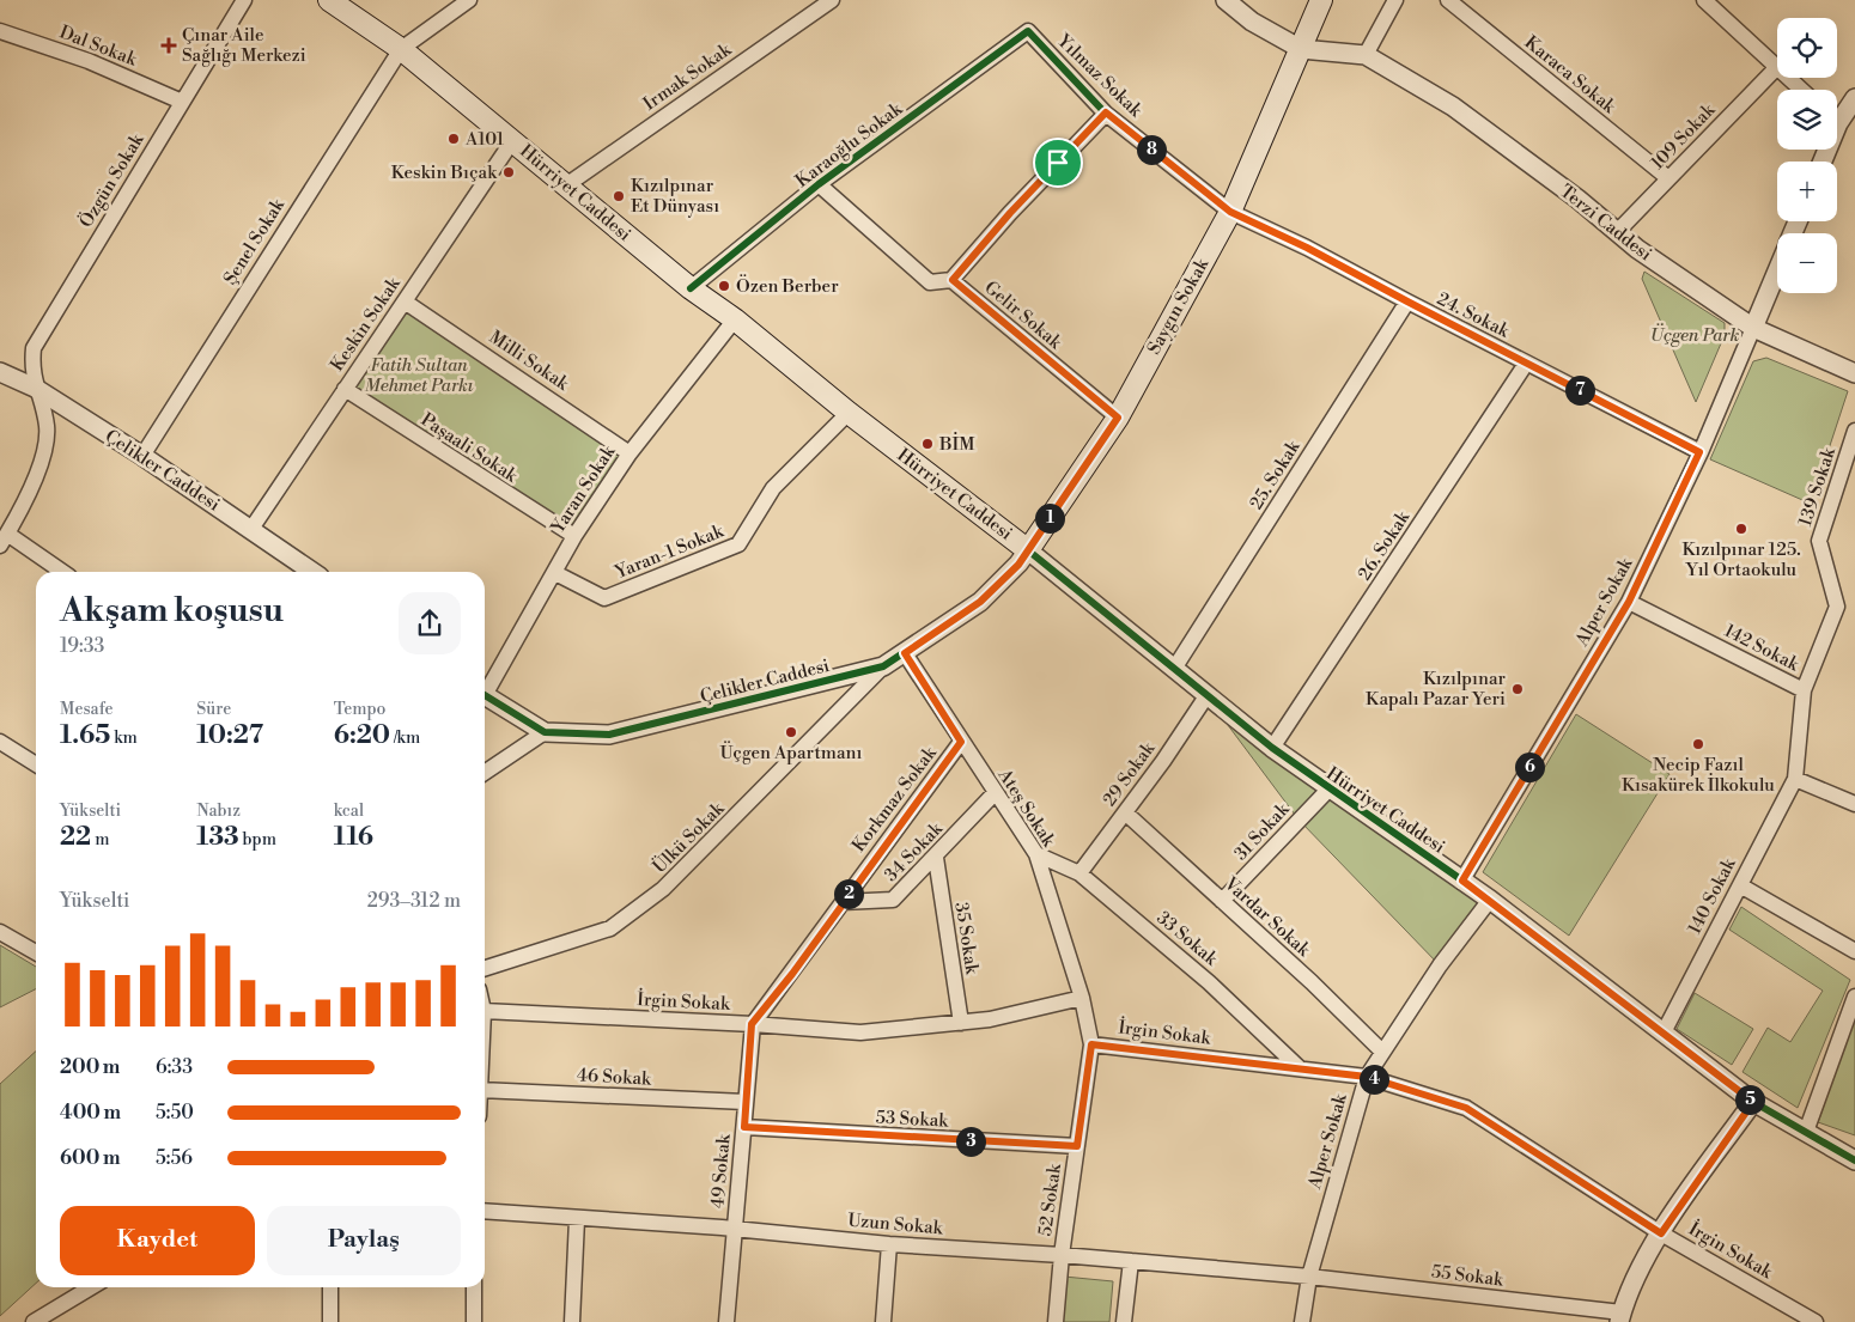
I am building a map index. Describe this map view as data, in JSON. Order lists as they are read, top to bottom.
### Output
{
  "streets": {
    "main road": ["Hürriyet Caddesi", "Saygın Sokak"],
    "street": [
      "Dal Sokak",
      "Karaca Sokak",
      "Yılmaz Sokak",
      "Irmak Sokak",
      "109 Sokak",
      "Karaoğlu Sokak",
      "Özgün Sokak",
      "Terzi Caddesi",
      "Şenel Sokak",
      "Gelir Sokak",
      "24. Sokak",
      "Keskin Sokak",
      "Milli Sokak",
      "Paşaali Sokak",
      "Çelikler Caddesi",
      "25. Sokak",
      "139 Sokak",
      "Yaran Sokak",
      "26. Sokak",
      "Yaran-1 Sokak",
      "Alper Sokak",
      "142 Sokak",
      "29 Sokak",
      "Korkmaz Sokak",
      "Ateş Sokak",
      "31 Sokak",
      "Ülkü Sokak",
      "34 Sokak",
      "140 Sokak",
      "Vardar Sokak",
      "35 Sokak",
      "33 Sokak",
      "İrgin Sokak",
      "46 Sokak",
      "53 Sokak",
      "49 Sokak",
      "52 Sokak",
      "Uzun Sokak",
      "55 Sokak"
    ]
  },
  "crossings": [
    ["Dal Sokak", "Özgün Sokak"],
    ["Karaca Sokak", "109 Sokak"],
    ["Yılmaz Sokak", "Karaoğlu Sokak"],
    ["Yılmaz Sokak", "Saygın Sokak"],
    ["Yılmaz Sokak", "24. Sokak"],
    ["Irmak Sokak", "Hürriyet Caddesi"],
    ["109 Sokak", "Terzi Caddesi"],
    ["Karaoğlu Sokak", "Hürriyet Caddesi"],
    ["Özgün Sokak", "Çelikler Caddesi"],
    ["Hürriyet Caddesi", "Şenel Sokak"],
    ["Hürriyet Caddesi", "Saygın Sokak"],
    ["Hürriyet Caddesi", "Keskin Sokak"],
    ["Hürriyet Caddesi", "Çelikler Caddesi"],
    ["Hürriyet Caddesi", "25. Sokak"],
    ["Hürriyet Caddesi", "Yaran Sokak"],
    ["Hürriyet Caddesi", "26. Sokak"],
    ["Hürriyet Caddesi", "Yaran-1 Sokak"],
    ["Hürriyet Caddesi", "Alper Sokak"],
    ["Hürriyet Caddesi", "29 Sokak"],
    ["Hürriyet Caddesi", "31 Sokak"],
    ["Hürriyet Caddesi", "140 Sokak"],
    ["Terzi Caddesi", "Alper Sokak"],
    ["Şenel Sokak", "Çelikler Caddesi"],
    ["Saygın Sokak", "Gelir Sokak"],
    ["Saygın Sokak", "24. Sokak"],
    ["Saygın Sokak", "Çelikler Caddesi"],
    ["24. Sokak", "25. Sokak"],
    ["24. Sokak", "26. Sokak"],
    ["24. Sokak", "Alper Sokak"],
    ["Keskin Sokak", "Milli Sokak"],
    ["Keskin Sokak", "Paşaali Sokak"],
    ["Keskin Sokak", "Çelikler Caddesi"],
    ["Milli Sokak", "Yaran Sokak"],
    ["Paşaali Sokak", "Yaran Sokak"],
    ["Çelikler Caddesi", "Ateş Sokak"],
    ["Çelikler Caddesi", "Ülkü Sokak"],
    ["139 Sokak", "142 Sokak"],
    ["Yaran Sokak", "Yaran-1 Sokak"],
    ["Alper Sokak", "142 Sokak"],
    ["Alper Sokak", "Vardar Sokak"],
    ["Alper Sokak", "İrgin Sokak"],
    ["Alper Sokak", "Uzun Sokak"],
    ["Alper Sokak", "55 Sokak"],
    ["142 Sokak", "140 Sokak"],
    ["29 Sokak", "Vardar Sokak"],
    ["29 Sokak", "33 Sokak"],
    ["Korkmaz Sokak", "Ateş Sokak"],
    ["Korkmaz Sokak", "34 Sokak"],
    ["Korkmaz Sokak", "İrgin Sokak"],
    ["Korkmaz Sokak", "49 Sokak"],
    ["Ateş Sokak", "34 Sokak"],
    ["Ateş Sokak", "33 Sokak"],
    ["Ateş Sokak", "İrgin Sokak"],
    ["31 Sokak", "Vardar Sokak"],
    ["34 Sokak", "35 Sokak"],
    ["35 Sokak", "İrgin Sokak"],
    ["33 Sokak", "İrgin Sokak"],
    ["İrgin Sokak", "49 Sokak"],
    ["İrgin Sokak", "52 Sokak"],
    ["46 Sokak", "49 Sokak"],
    ["53 Sokak", "49 Sokak"],
    ["53 Sokak", "52 Sokak"],
    ["49 Sokak", "Uzun Sokak"],
    ["52 Sokak", "Uzun Sokak"],
    ["Uzun Sokak", "55 Sokak"]
  ],
  "parks": ["Üçgen Park", "Fatih Sultan Mehmet Parkı"],
  "places": {
    "health": ["Çınar Aile Sağlığı Merkezi"],
    "other": [
      "A101",
      "Keskin Bıçak",
      "Kızılpınar Et Dünyası",
      "Özen Berber",
      "BİM",
      "Kızılpınar 125. Yıl Ortaokulu",
      "Kızılpınar Kapalı Pazar Yeri",
      "Üçgen Apartmanı",
      "Necip Fazıl Kısakürek İlkokulu"
    ]
  },
  "page": {
    "map_buttons": ["+", "−"],
    "pins": [
      "8",
      "7",
      "1",
      "6",
      "2",
      "4",
      "5",
      "3"
    ],
    "heading": ["Akşam koşusu", "19:33"],
    "stats": [
      ["Mesafe", "1.65 km"],
      ["Süre", "10:27"],
      ["Tempo", "6:20 /km"],
      ["Yükselti", "22 m"],
      ["Nabız", "133 bpm"],
      ["kcal", "116"]
    ],
    "chart": ["Yükselti", "293–312 m"],
    "list": [
      {
        "name": "200 m",
        "note": "6:33"
      },
      {
        "name": "400 m",
        "note": "5:50"
      },
      {
        "name": "600 m",
        "note": "5:56"
      }
    ],
    "buttons": ["Kaydet", "Paylaş"]
  }
}
